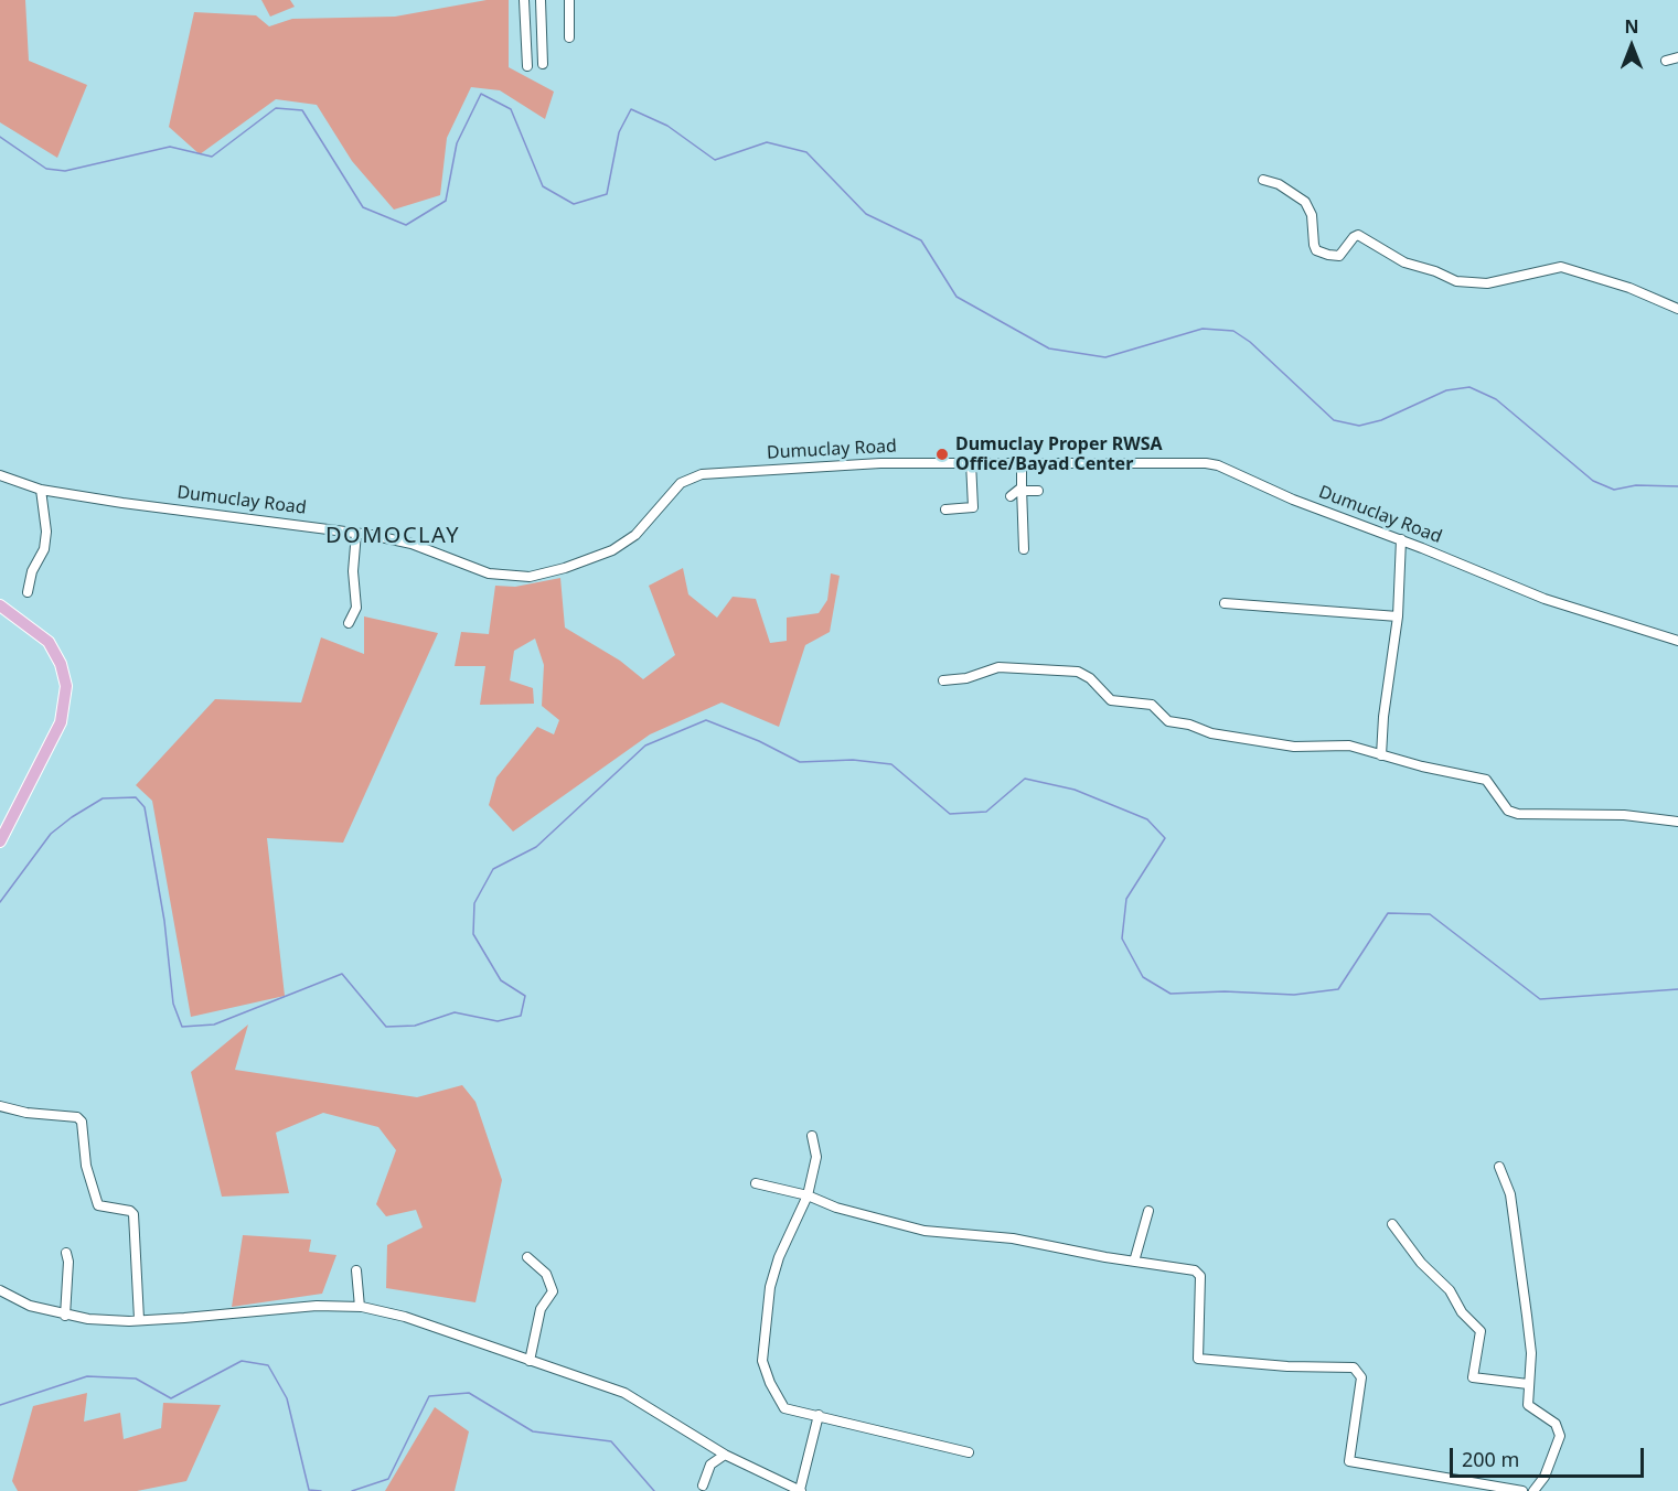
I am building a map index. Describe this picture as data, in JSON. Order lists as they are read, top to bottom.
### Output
{
  "streets": {
    "street": ["Dumuclay Road"]
  },
  "districts": ["DOMOCLAY"],
  "places": ["Dumuclay Proper RWSA Office/Bayad Center"],
  "scale_bar": "200 m",
  "north": "top"
}
